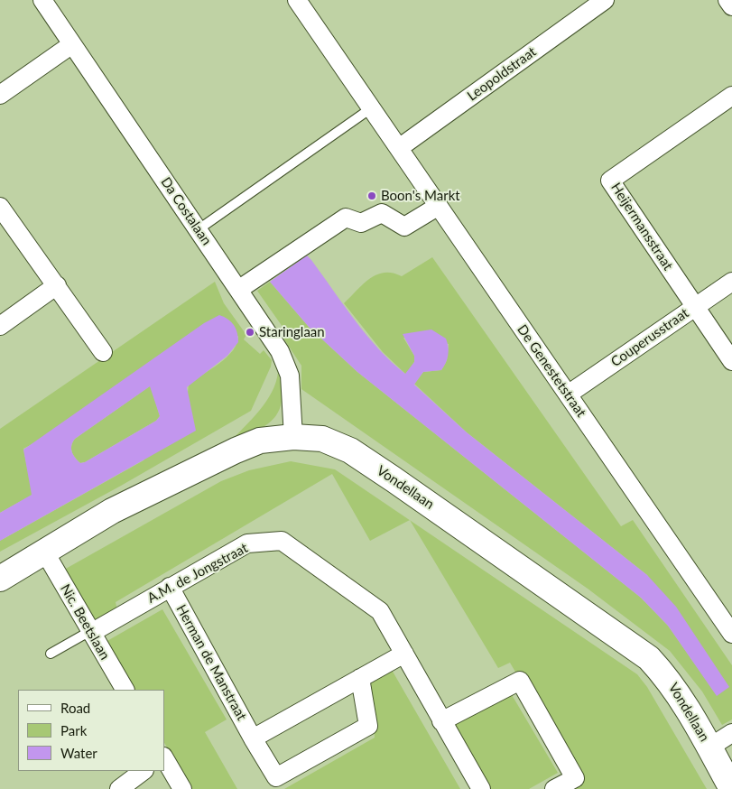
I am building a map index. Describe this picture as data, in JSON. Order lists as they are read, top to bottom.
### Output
{
  "streets": {
    "street": [
      "Leopoldstraat",
      "Da Costalaan",
      "Heijermansstraat",
      "Couperusstraat",
      "De Genestetstraat",
      "Vondellaan",
      "A.M. de Jongstraat",
      "Nic. Beetslaan",
      "Herman de Manstraat"
    ]
  },
  "crossings": [
    ["Leopoldstraat", "De Genestetstraat"],
    ["Da Costalaan", "Vondellaan"],
    ["Heijermansstraat", "Couperusstraat"],
    ["Couperusstraat", "De Genestetstraat"],
    ["Vondellaan", "Nic. Beetslaan"],
    ["A.M. de Jongstraat", "Nic. Beetslaan"],
    ["A.M. de Jongstraat", "Herman de Manstraat"]
  ],
  "places": ["Boon's Markt", "Staringlaan"],
  "legend": ["Road", "Park", "Water"]
}
